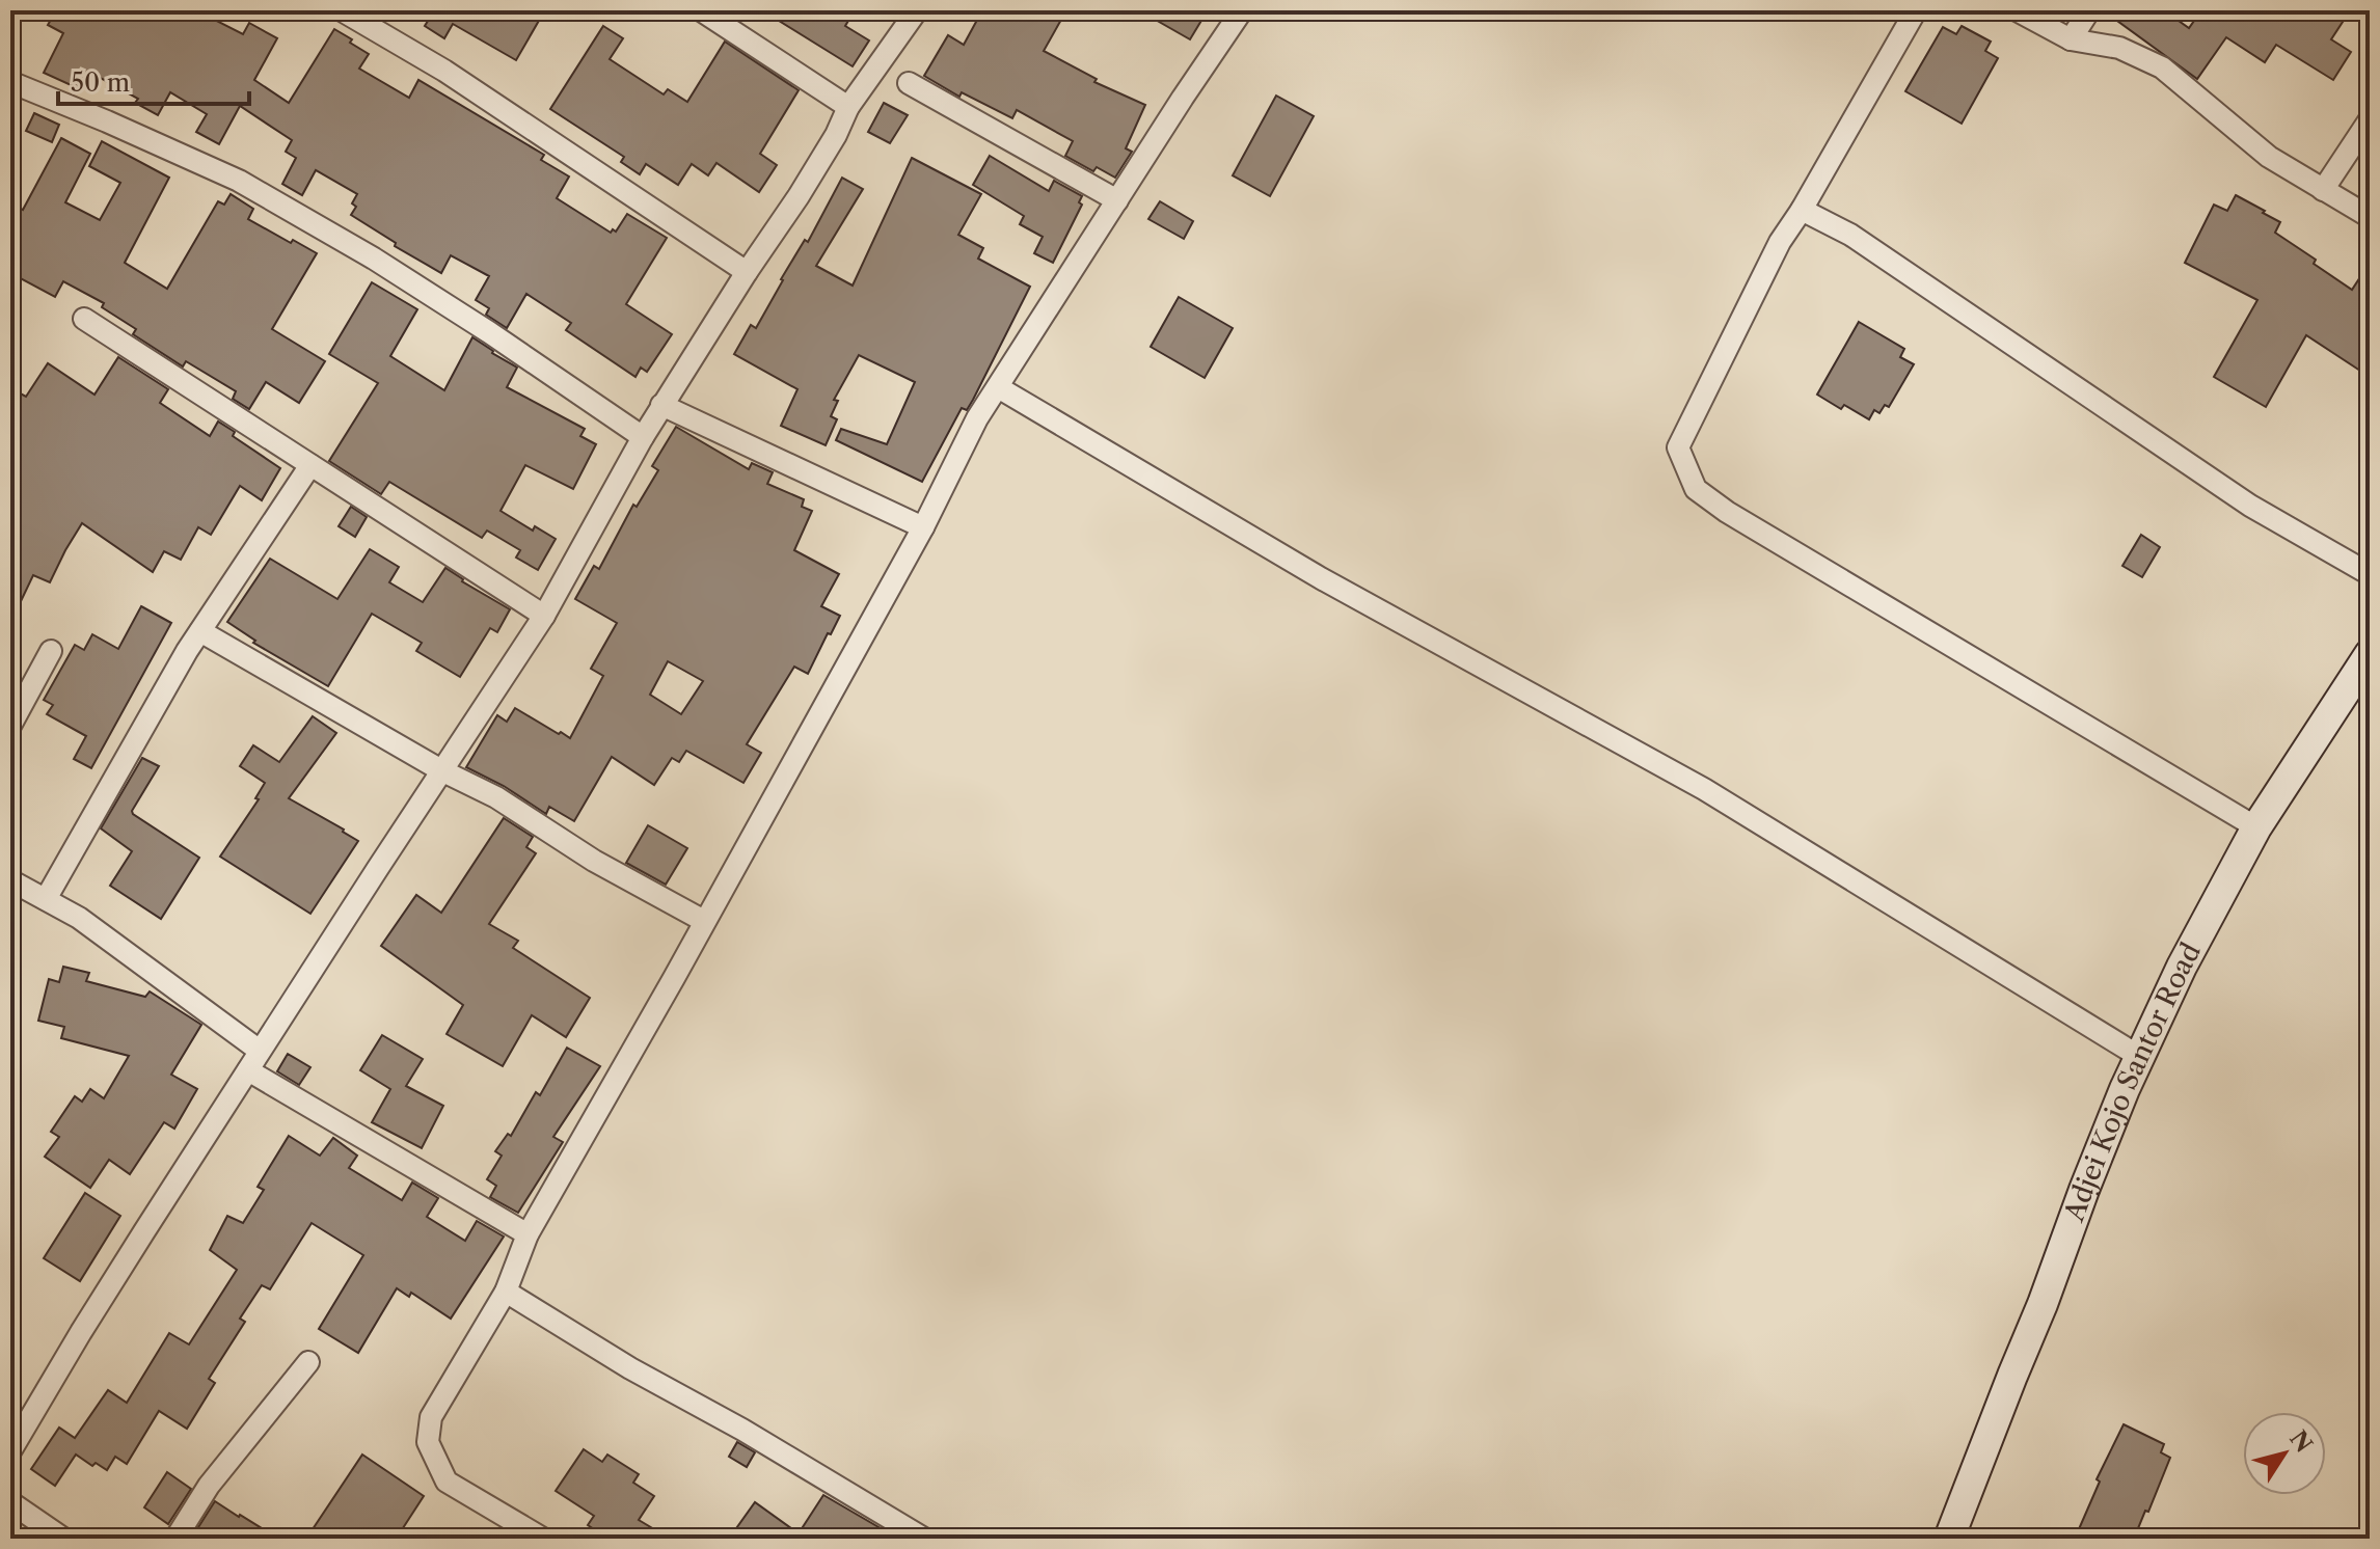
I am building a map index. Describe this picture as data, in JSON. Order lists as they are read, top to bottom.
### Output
{
  "streets": {
    "street": ["Adjei Kojo Santor Road"]
  },
  "scale_bar": "50 m",
  "north": "top right"
}
